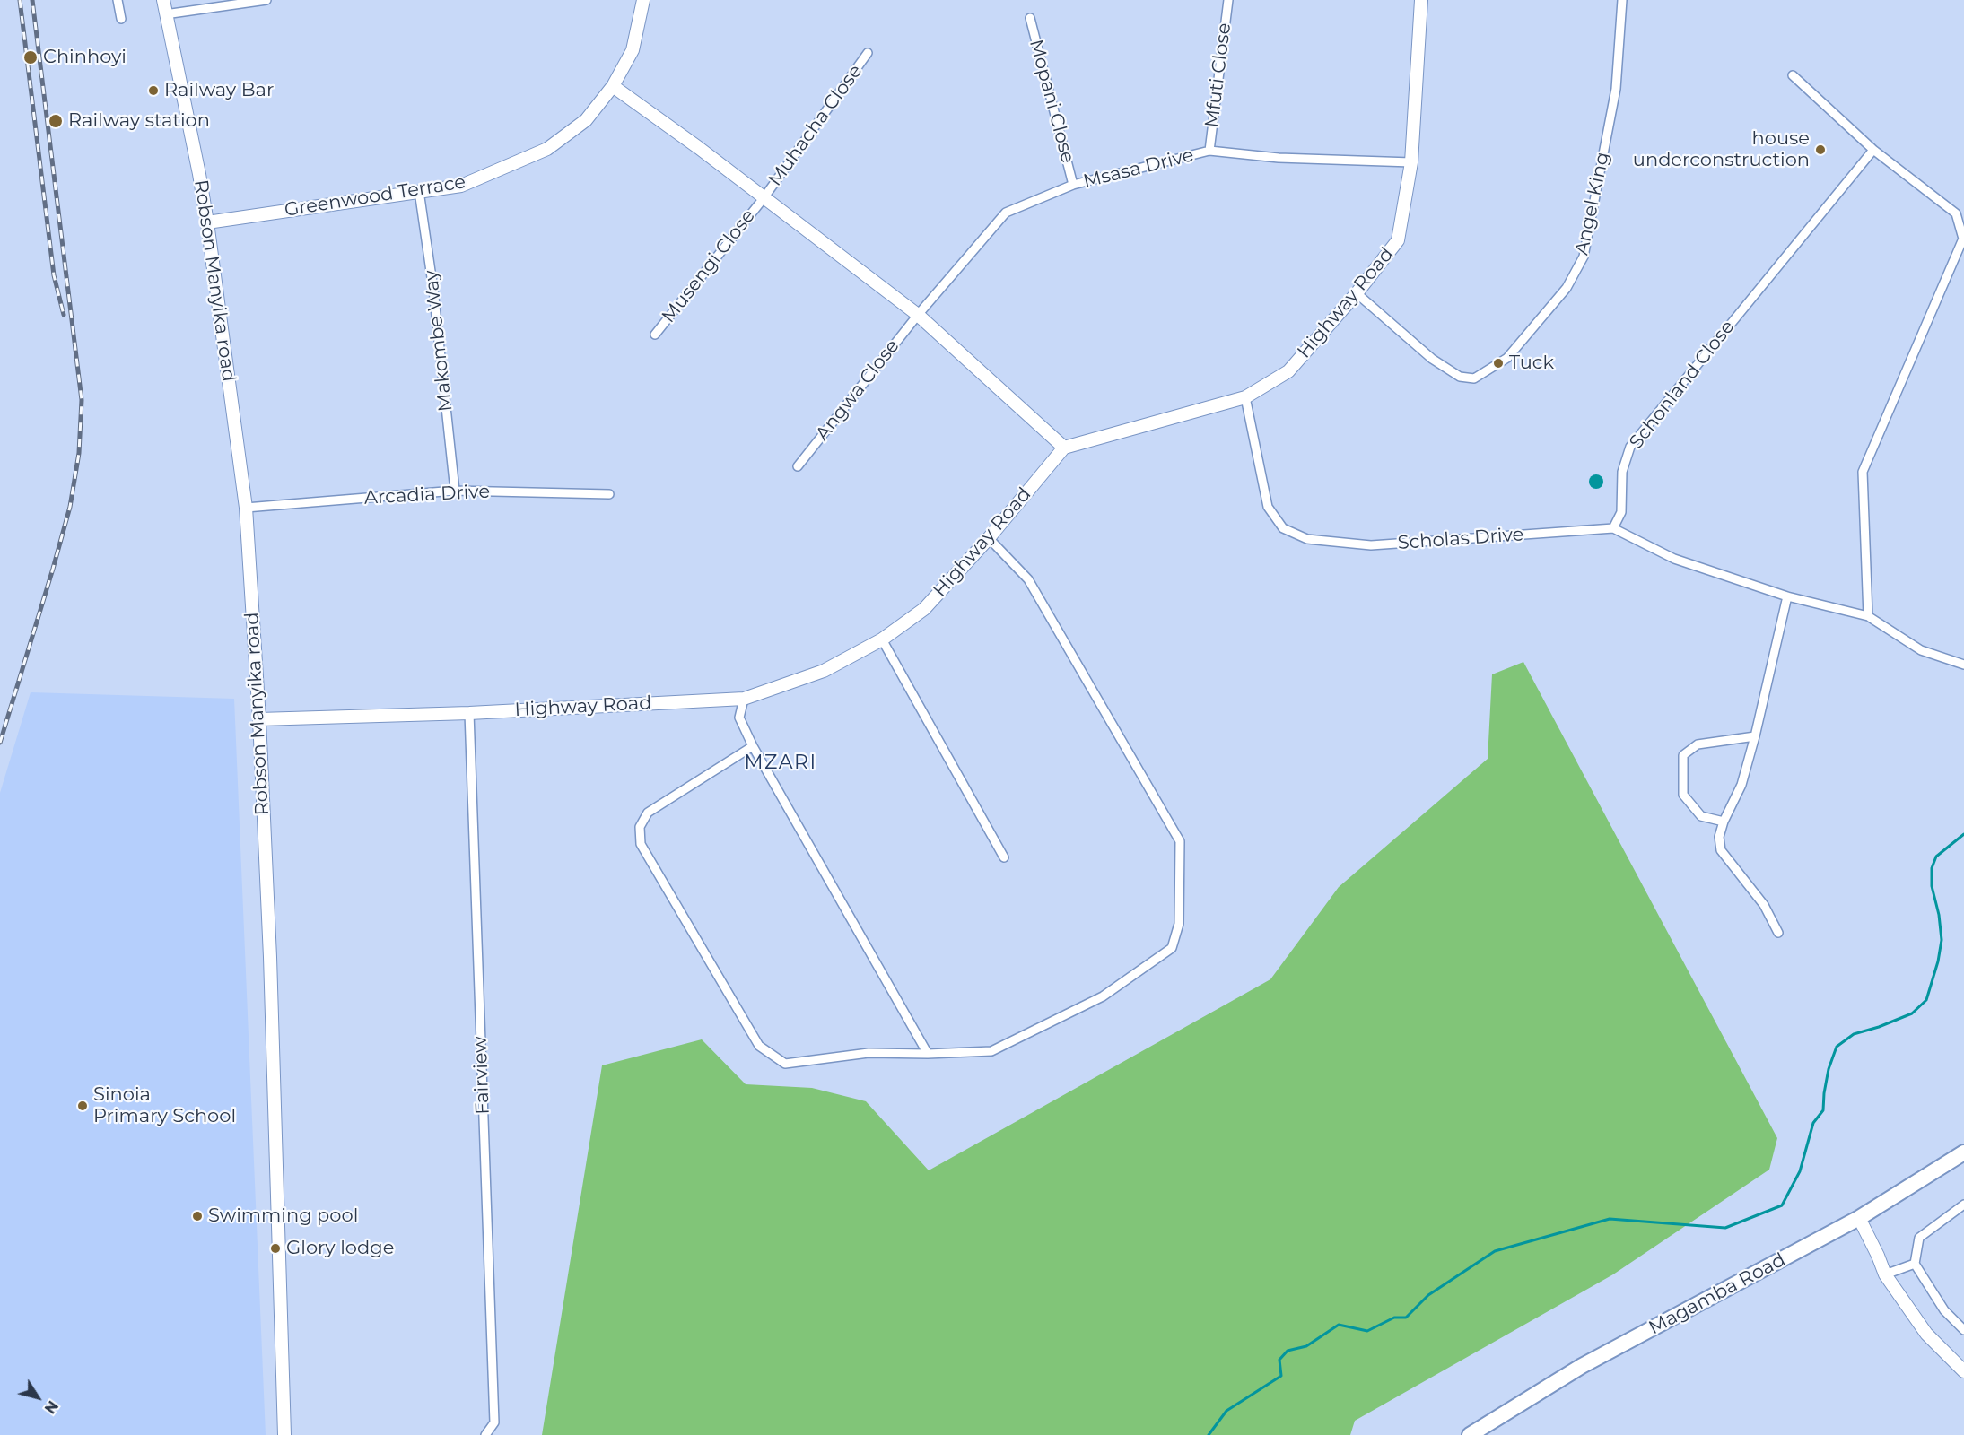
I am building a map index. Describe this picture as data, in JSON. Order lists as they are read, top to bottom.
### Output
{
  "streets": {
    "highway": ["Magamba Road"],
    "street": [
      "Mfuti Close",
      "Mopani Close",
      "Muhacha Close",
      "Msasa Drive",
      "Greenwood Terrace",
      "Angel King",
      "Musengi Close",
      "Robson Manyika road",
      "Highway Road",
      "Makombe Way",
      "Schonland Close",
      "Angwa Close",
      "Arcadia Drive",
      "Scholas Drive",
      "Fairview"
    ]
  },
  "crossings": [
    ["Mfuti Close", "Msasa Drive"],
    ["Mopani Close", "Msasa Drive"],
    ["Muhacha Close", "Musengi Close"],
    ["Msasa Drive", "Highway Road"],
    ["Msasa Drive", "Angwa Close"],
    ["Greenwood Terrace", "Robson Manyika road"],
    ["Greenwood Terrace", "Makombe Way"],
    ["Angel King", "Highway Road"],
    ["Robson Manyika road", "Highway Road"],
    ["Robson Manyika road", "Arcadia Drive"],
    ["Highway Road", "Scholas Drive"],
    ["Highway Road", "Fairview"],
    ["Makombe Way", "Arcadia Drive"],
    ["Schonland Close", "Scholas Drive"]
  ],
  "districts": ["MZARI"],
  "places": [
    "Chinhoyi",
    "Railway Bar",
    "Railway station",
    "house underconstruction",
    "Tuck",
    "Sinoia Primary School",
    "Swimming pool",
    "Glory lodge"
  ],
  "north": "bottom right"
}
